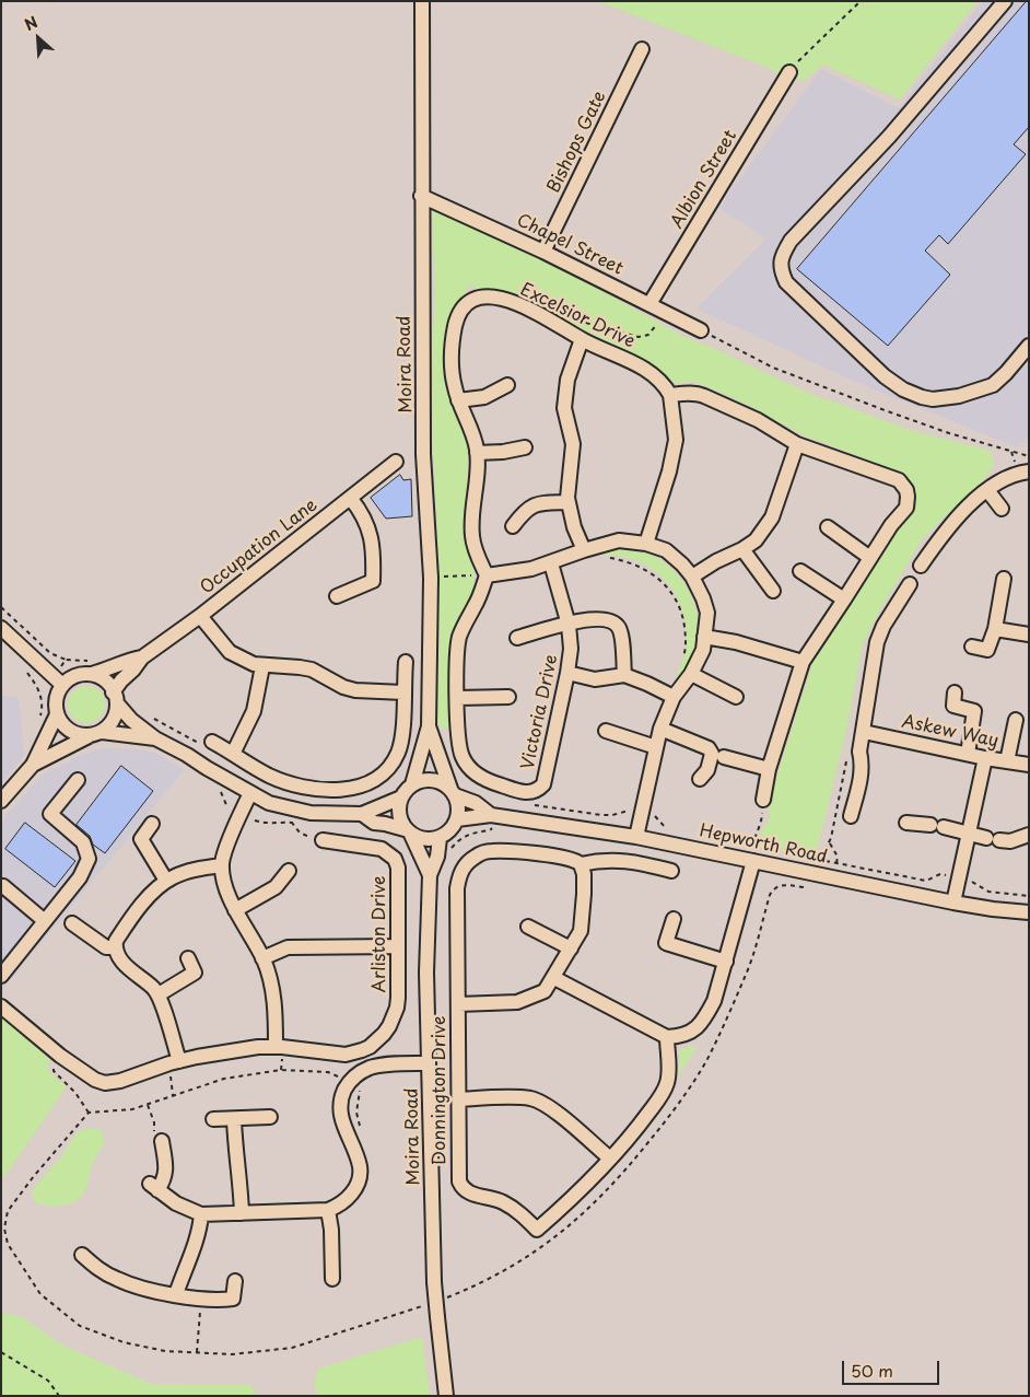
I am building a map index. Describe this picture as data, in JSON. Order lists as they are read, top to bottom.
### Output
{
  "streets": {
    "street": [
      "Bishops Gate",
      "Albion Street",
      "Chapel Street",
      "Excelsior Drive",
      "Moira Road",
      "Occupation Lane",
      "Victoria Drive",
      "Askew Way",
      "Hepworth Road",
      "Arliston Drive",
      "Donnington Drive"
    ]
  },
  "crossings": [
    ["Bishops Gate", "Chapel Street"],
    ["Albion Street", "Chapel Street"],
    ["Chapel Street", "Moira Road"],
    ["Excelsior Drive", "Victoria Drive"],
    ["Moira Road", "Hepworth Road"]
  ],
  "scale_bar": "50 m",
  "north": "top left"
}
